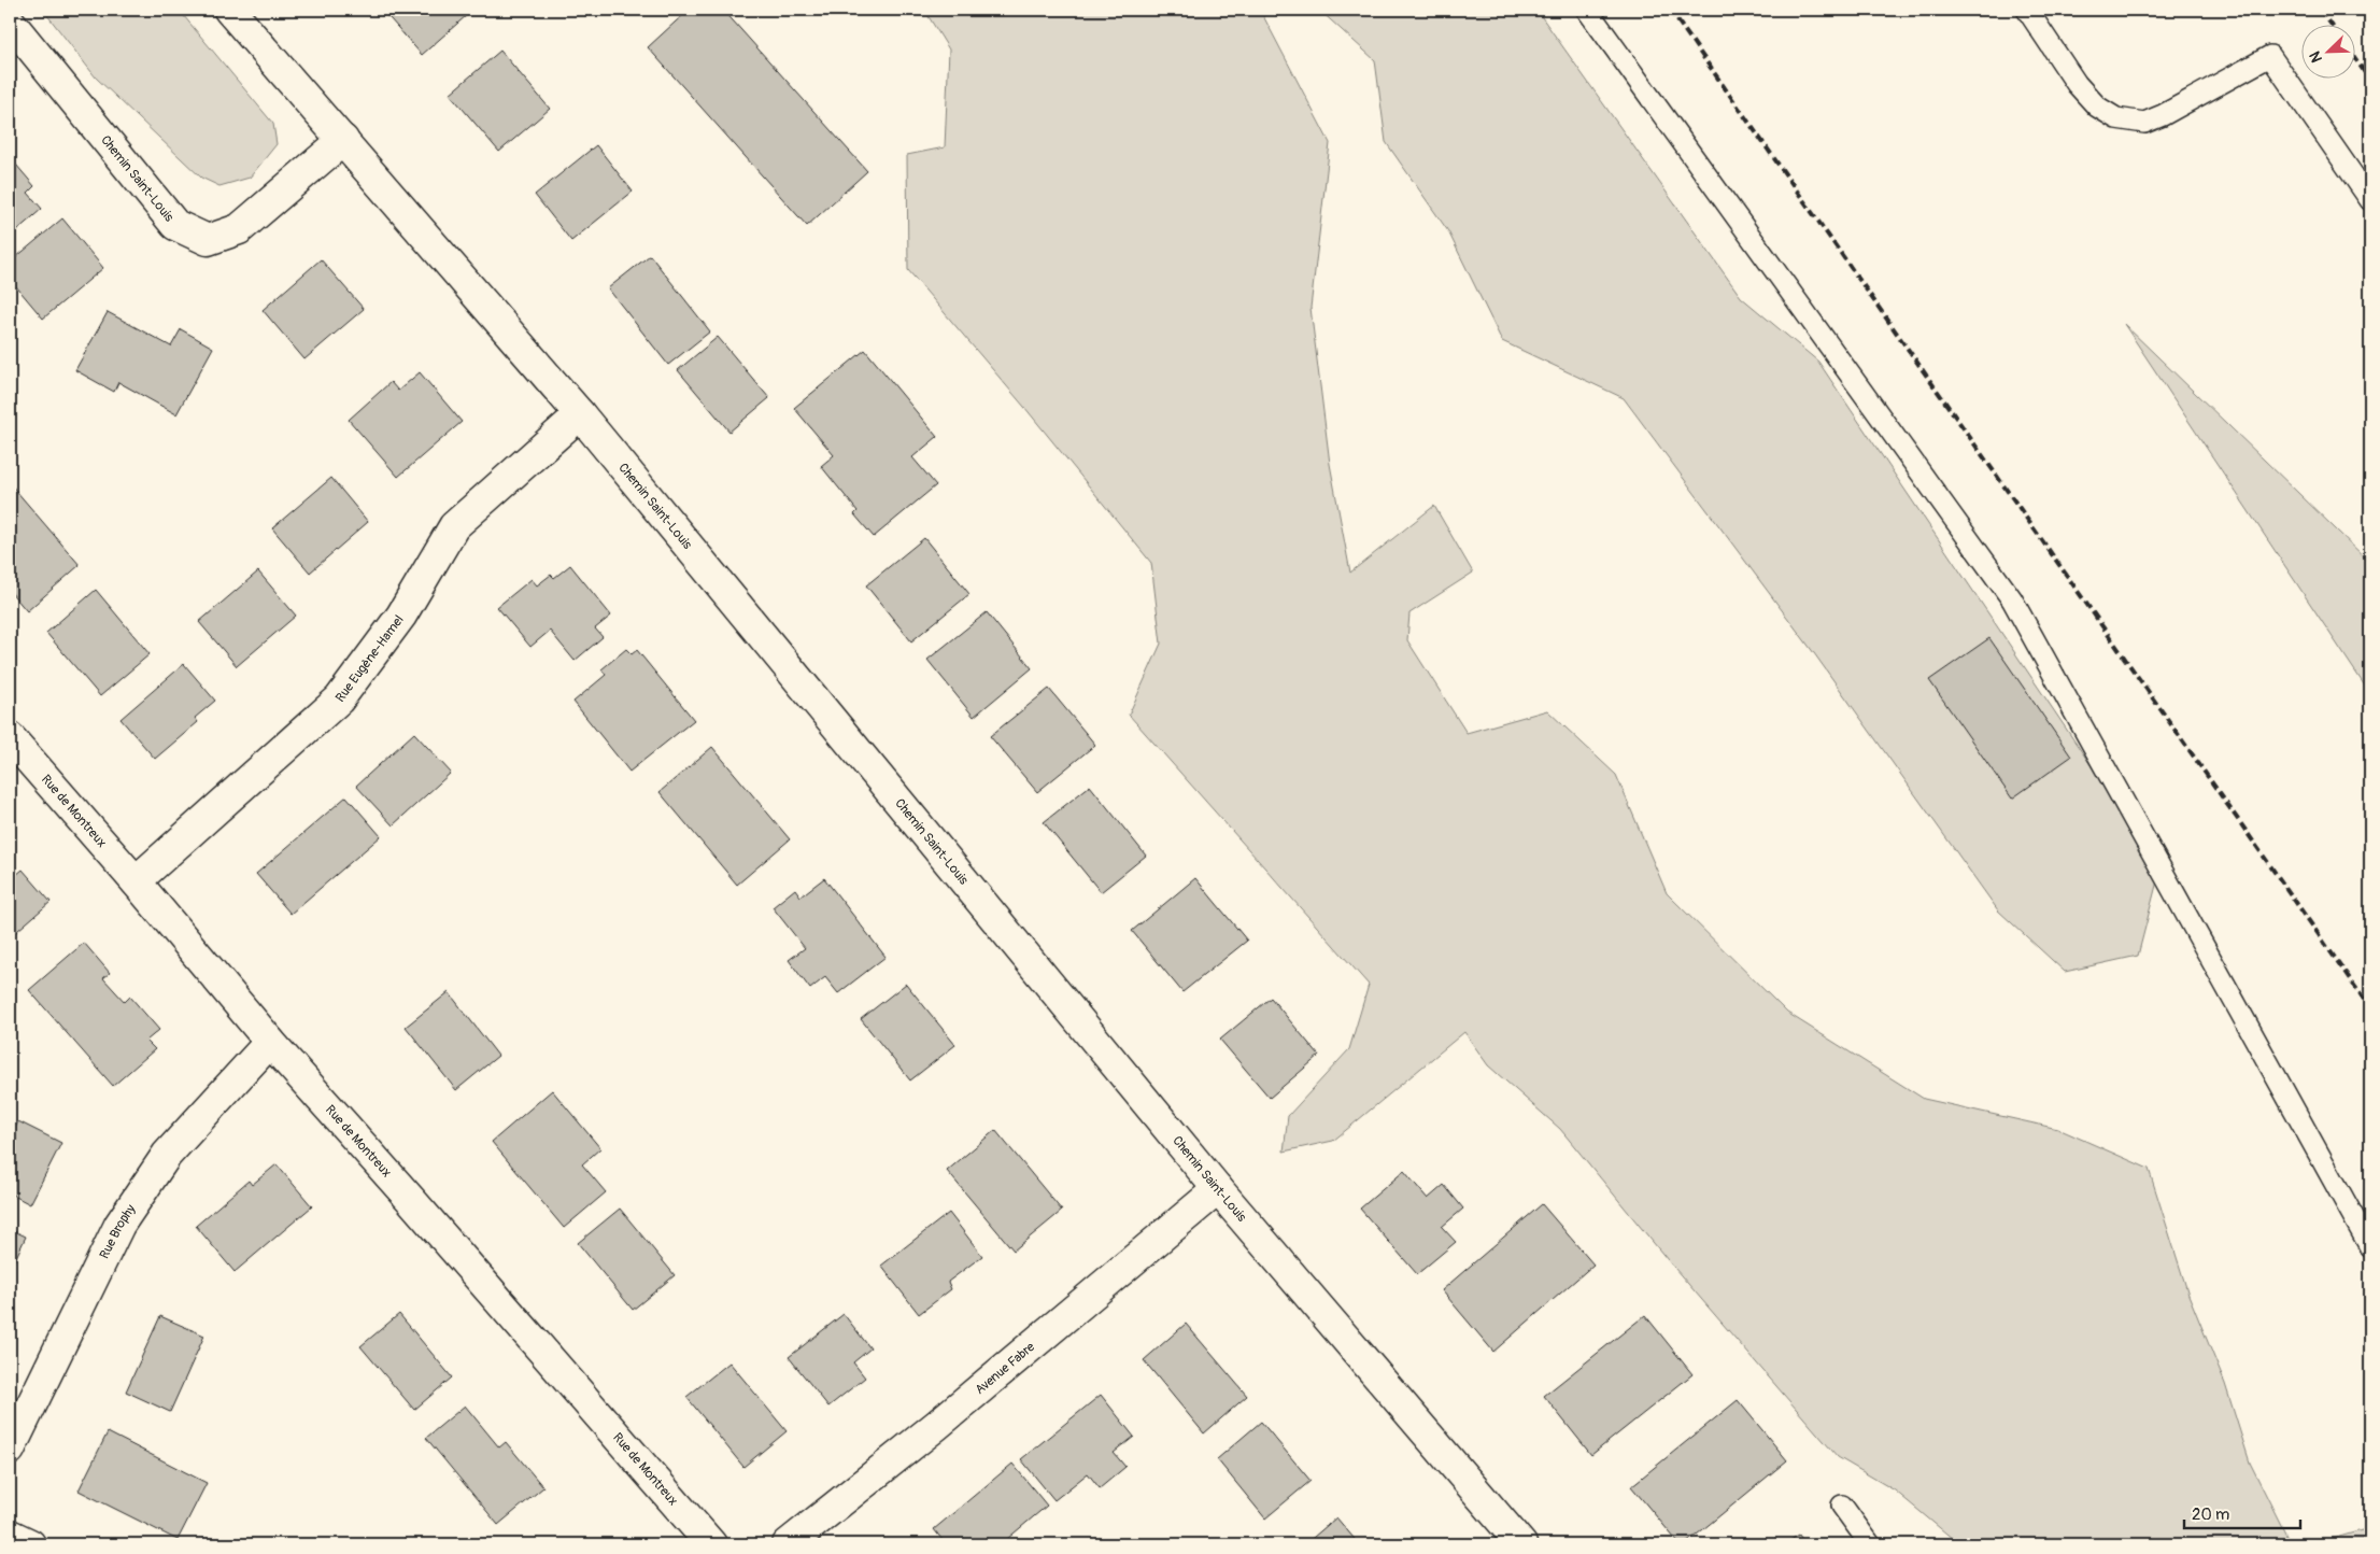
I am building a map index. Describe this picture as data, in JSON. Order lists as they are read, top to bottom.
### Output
{
  "streets": {
    "street": [
      "Chemin Saint-Louis",
      "Rue Eugène-Hamel",
      "Rue de Montreux",
      "Rue Brophy",
      "Avenue Fabre"
    ]
  },
  "crossings": [
    ["Chemin Saint-Louis", "Rue Eugène-Hamel"],
    ["Chemin Saint-Louis", "Avenue Fabre"],
    ["Rue Eugène-Hamel", "Rue de Montreux"],
    ["Rue de Montreux", "Rue Brophy"]
  ],
  "scale_bar": "20 m",
  "north": "bottom left"
}
